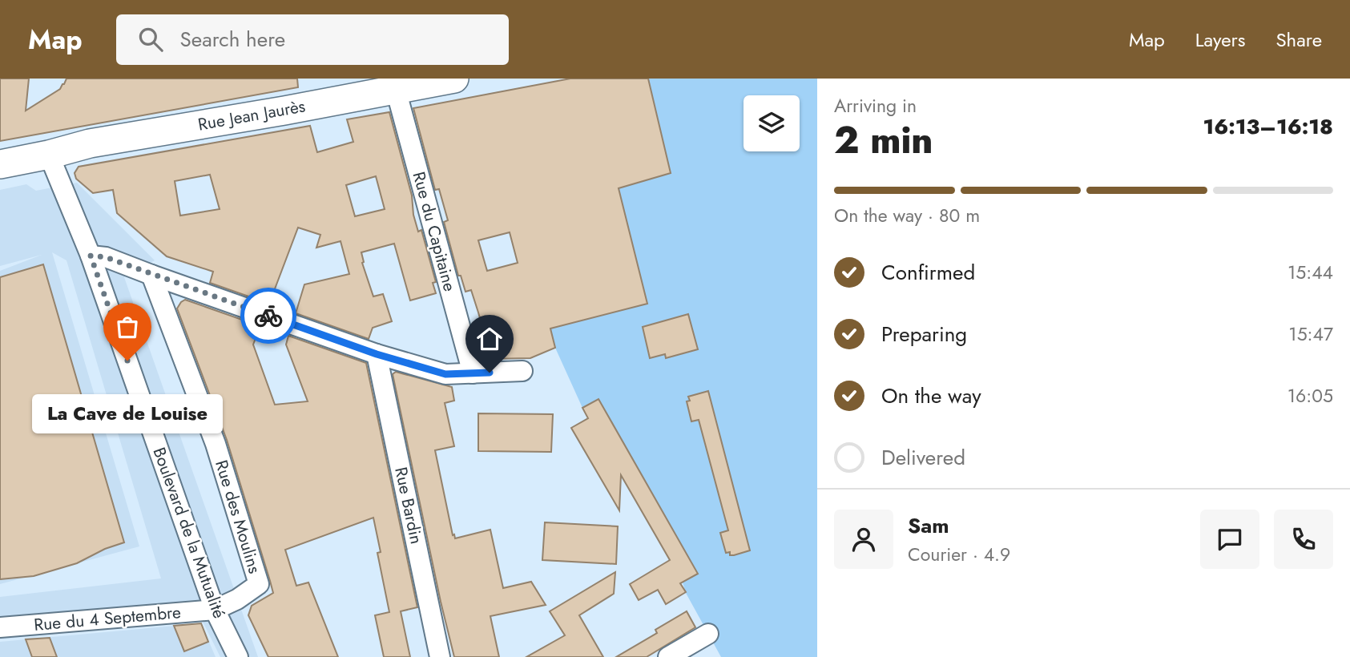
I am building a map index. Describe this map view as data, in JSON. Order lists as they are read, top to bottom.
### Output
{
  "streets": {
    "street": [
      "Rue Jean Jaurès",
      "Rue du Capitaine",
      "Rue Bardin",
      "Rue des Moulins",
      "Boulevard de la Mutualité",
      "Rue du 4 Septembre"
    ]
  },
  "crossings": [
    ["Rue Jean Jaurès", "Rue du Capitaine"],
    ["Rue Jean Jaurès", "Boulevard de la Mutualité"],
    ["Rue des Moulins", "Boulevard de la Mutualité"],
    ["Rue des Moulins", "Rue du 4 Septembre"],
    ["Boulevard de la Mutualité", "Rue du 4 Septembre"]
  ],
  "places": ["La Cave de Louise"],
  "page": {
    "header": "Map",
    "search": "Search here",
    "nav": ["Map", "Layers", "Share"],
    "heading": ["2 min", "Arriving in", "16:13–16:18"],
    "panel": ["Sam", "Courier · 4.9"],
    "bar": "On the way · 80 m",
    "list": [
      ["Confirmed", "15:44"],
      ["Preparing", "15:47"],
      ["On the way", "16:05"],
      "Delivered"
    ],
    "bubble": "La Cave de Louise"
  }
}
